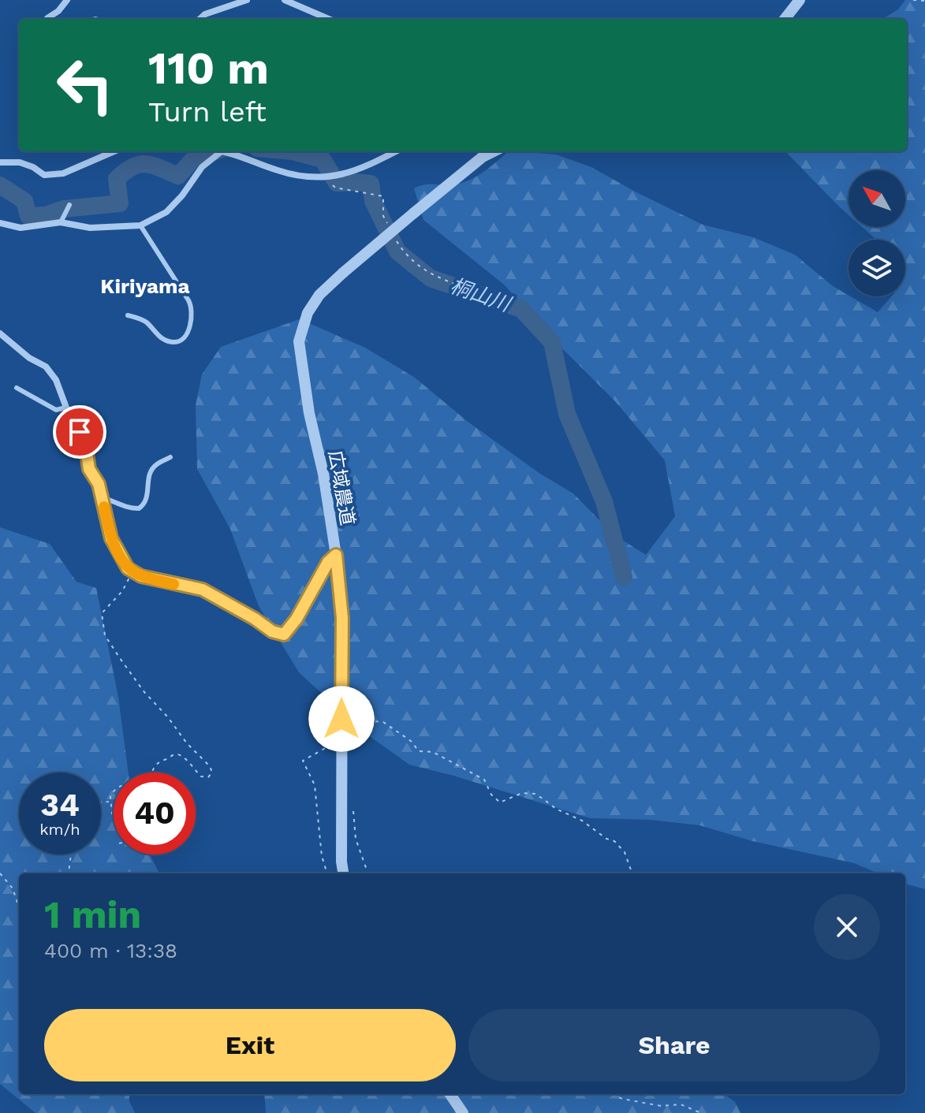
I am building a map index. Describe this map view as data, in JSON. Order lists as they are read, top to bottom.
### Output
{
  "streets": {
    "street": ["広域農道"]
  },
  "districts": ["Kiriyama"],
  "water": ["桐山川"],
  "north": "top left",
  "page": {
    "turn": ["110 m", "Turn left"],
    "speed": "34 km/h",
    "limit": "40",
    "heading": ["1 min", "400 m · 13:38"],
    "buttons": ["Exit", "Share"]
  }
}
